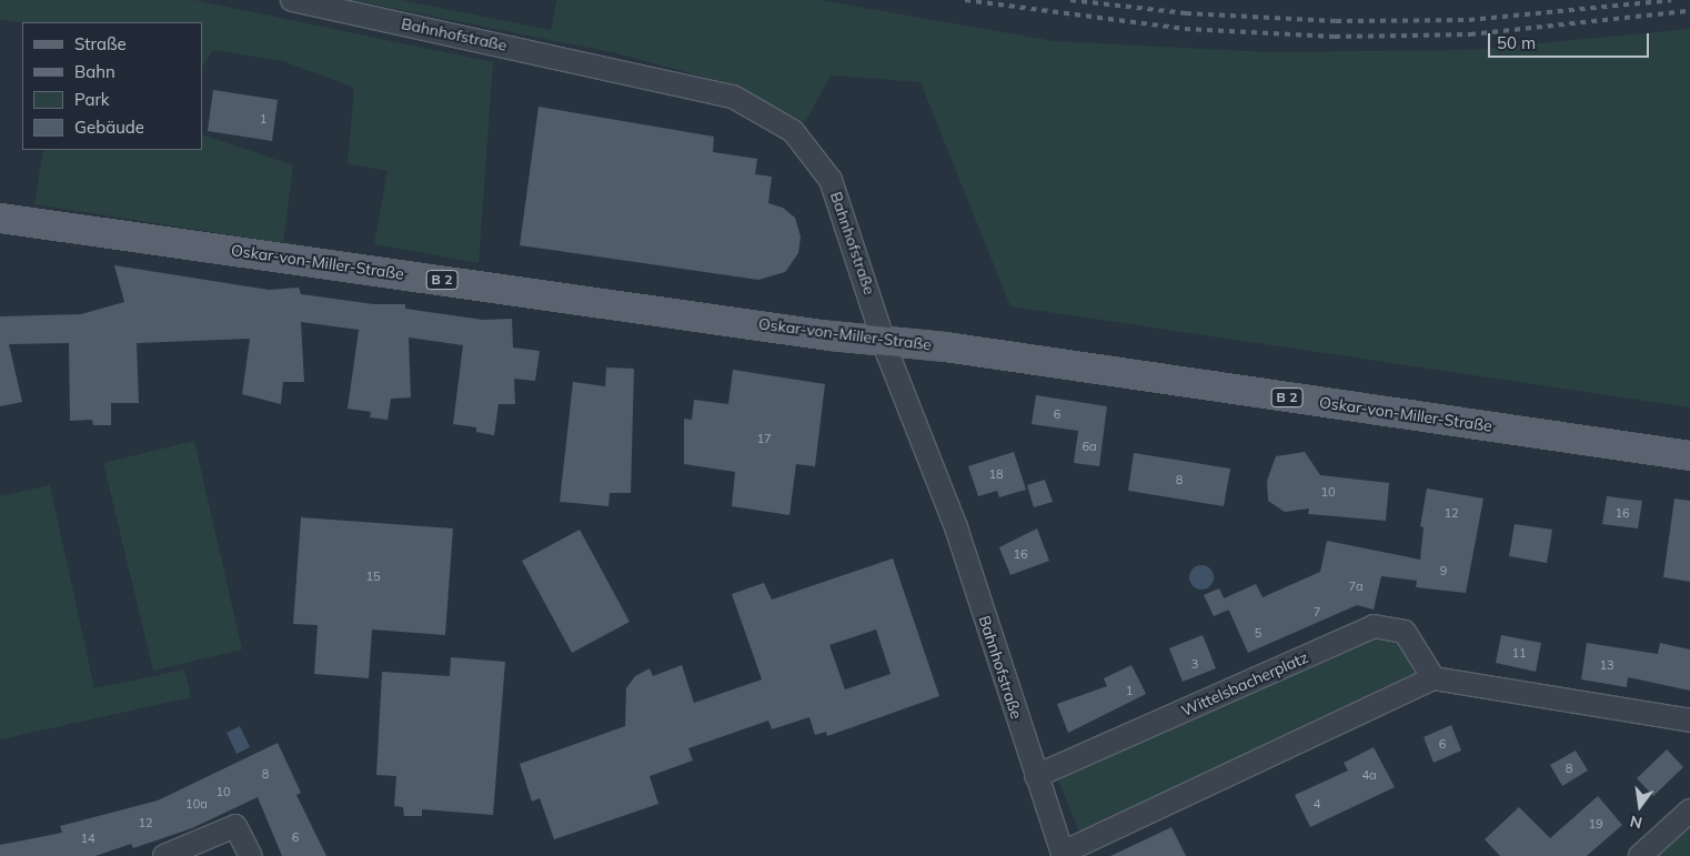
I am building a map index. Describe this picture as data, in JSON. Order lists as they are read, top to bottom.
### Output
{
  "streets": {
    "main road": ["Oskar-von-Miller-Straße", "B 2"],
    "street": ["Bahnhofstraße", "Wittelsbacherplatz"]
  },
  "crossings": [
    ["Bahnhofstraße", "Oskar-von-Miller-Straße"],
    ["Bahnhofstraße", "Wittelsbacherplatz"]
  ],
  "house_numbers": [
    "1",
    "6",
    "17",
    "6a",
    "18",
    "8",
    "10",
    "12",
    "16",
    "16",
    "9",
    "15",
    "7a",
    "7",
    "5",
    "11",
    "3",
    "13",
    "1",
    "6",
    "8",
    "8",
    "4a",
    "10",
    "10a",
    "4",
    "12",
    "19",
    "6",
    "14"
  ],
  "legend": [
    "Straße",
    "Bahn",
    "Park",
    "Gebäude"
  ],
  "scale_bar": "50 m",
  "north": "bottom"
}
